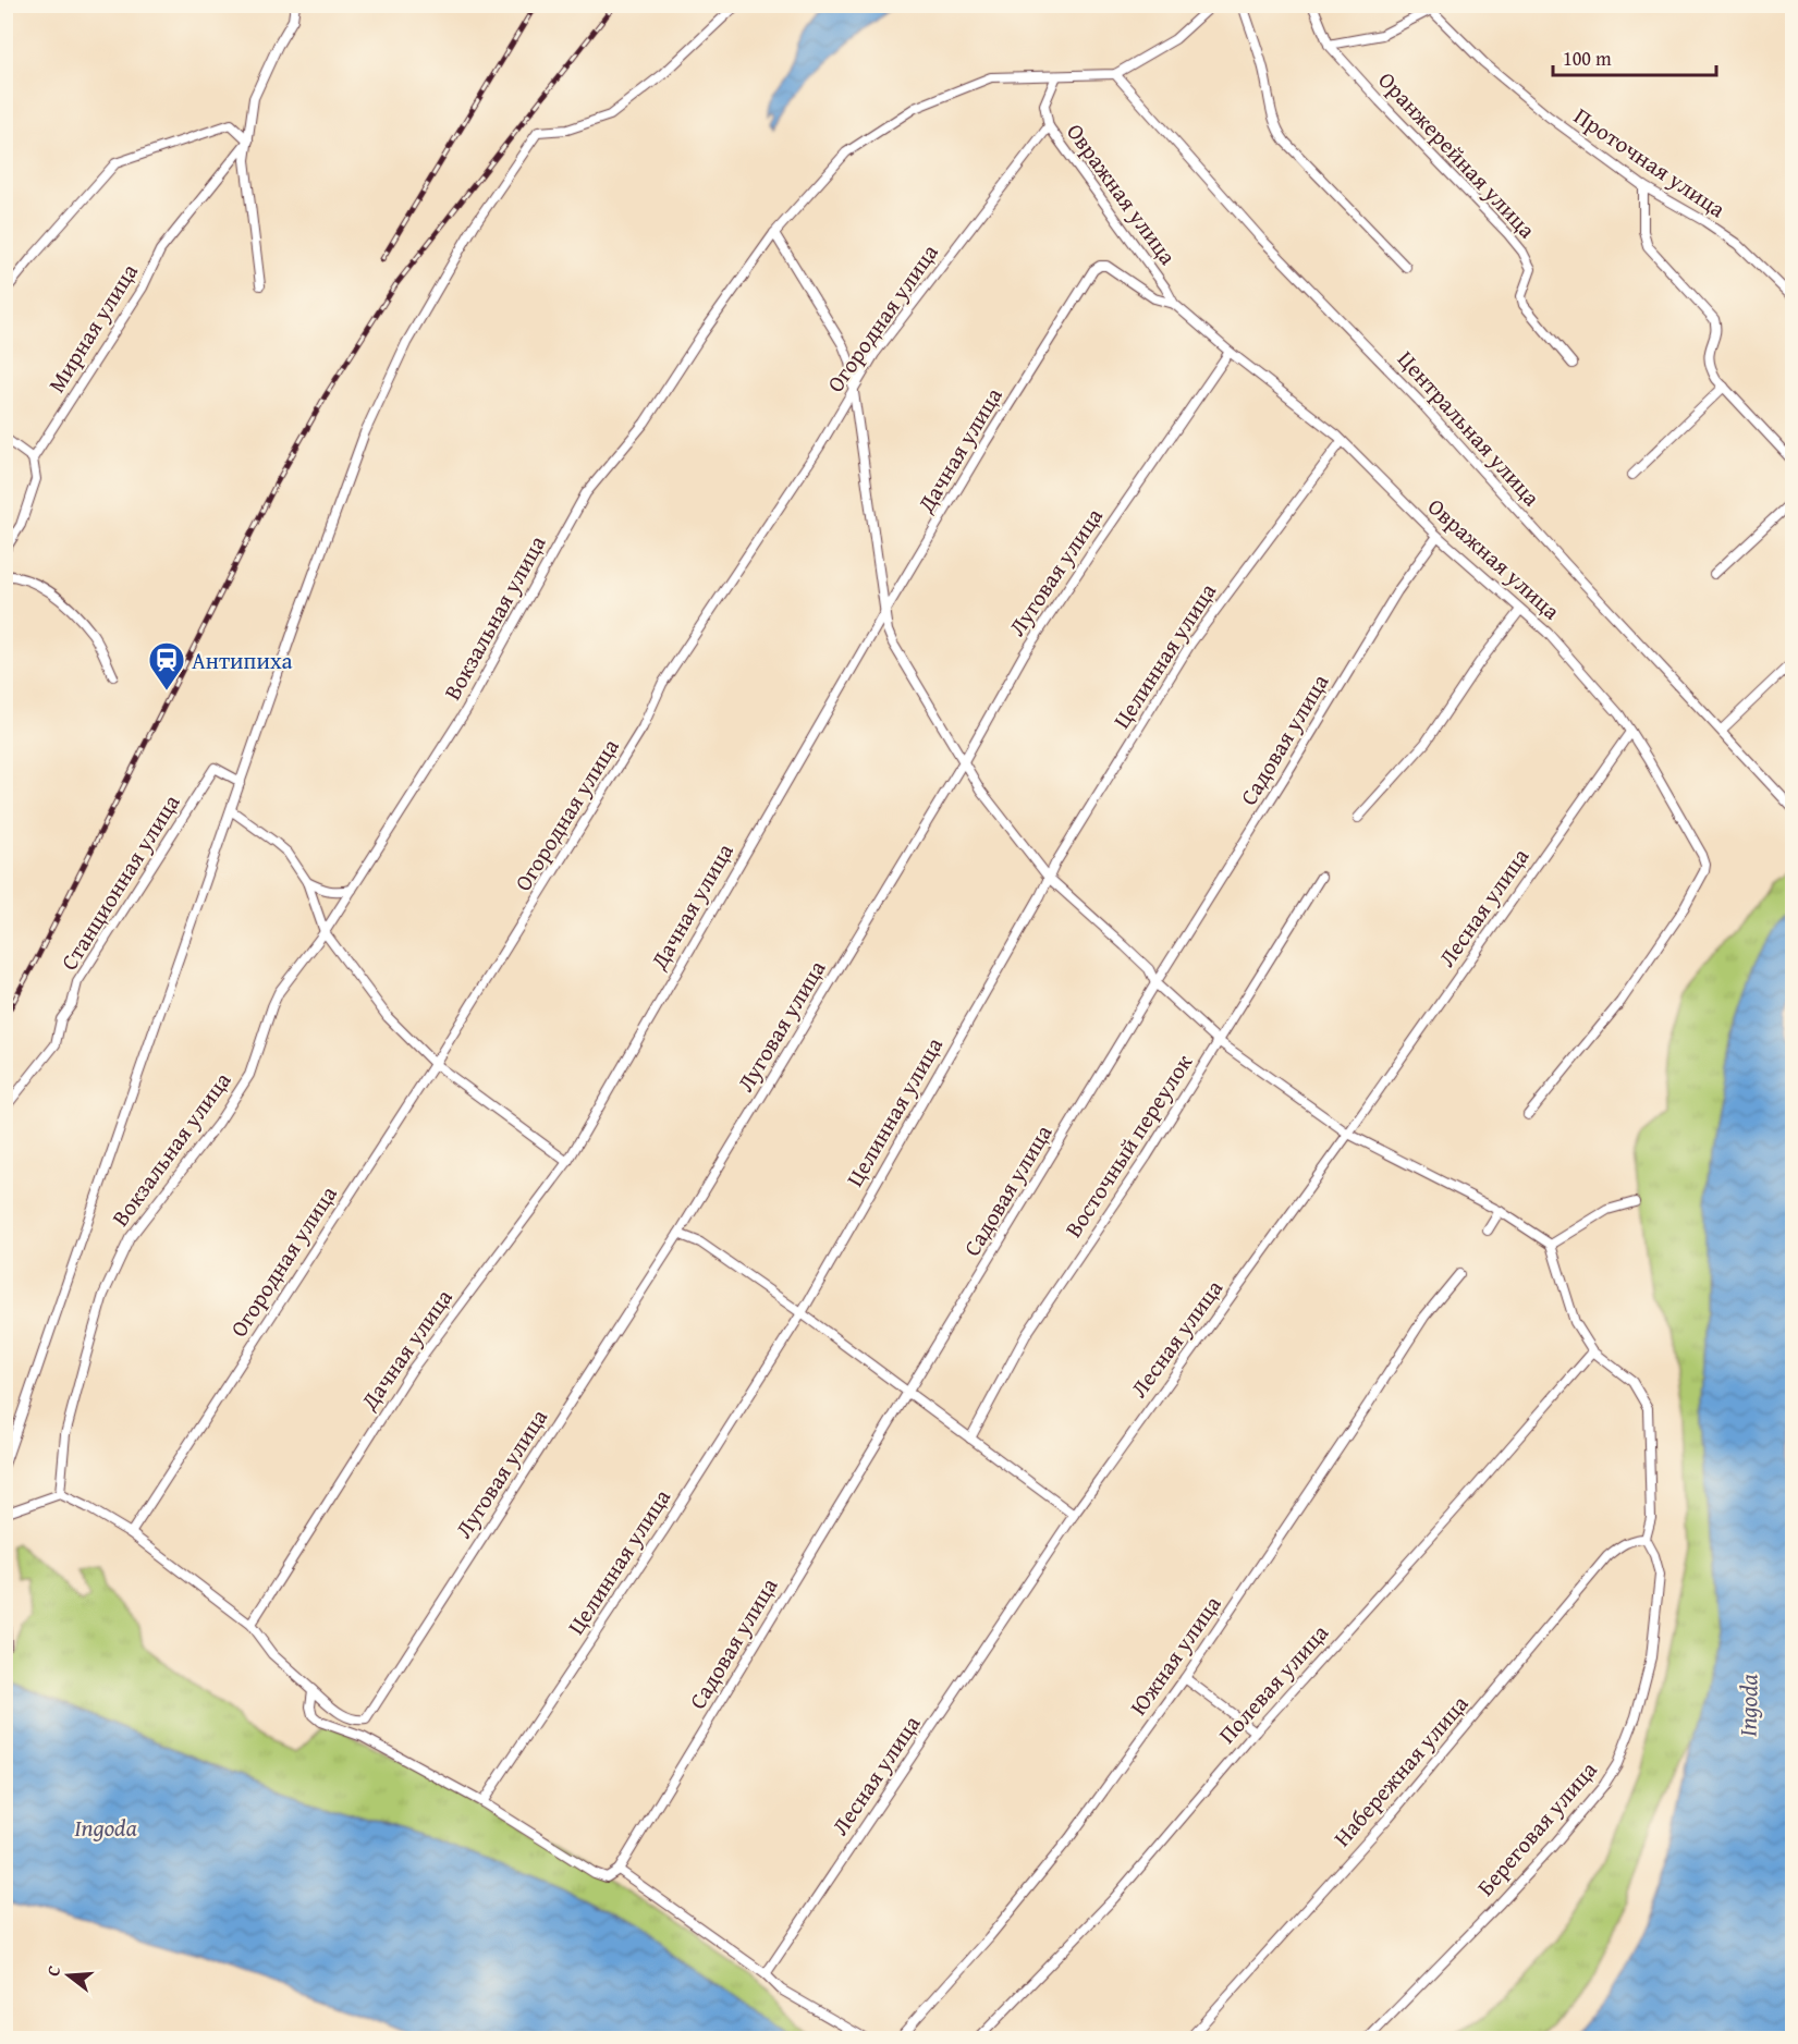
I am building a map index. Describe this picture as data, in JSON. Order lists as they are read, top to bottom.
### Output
{
  "streets": {
    "street": [
      "Оранжерейная улица",
      "Проточная улица",
      "Овражная улица",
      "Огородная улица",
      "Мирная улица",
      "Центральная улица",
      "Дачная улица",
      "Луговая улица",
      "Вокзальная улица",
      "Целинная улица",
      "Садовая улица",
      "Станционная улица",
      "Лесная улица",
      "Восточный переулок",
      "Южная улица",
      "Полевая улица",
      "Набережная улица",
      "Береговая улица"
    ]
  },
  "crossings": [
    ["Овражная улица", "Огородная улица"],
    ["Овражная улица", "Дачная улица"],
    ["Овражная улица", "Луговая улица"],
    ["Овражная улица", "Вокзальная улица"],
    ["Овражная улица", "Целинная улица"],
    ["Овражная улица", "Садовая улица"],
    ["Овражная улица", "Лесная улица"],
    ["Центральная улица", "Вокзальная улица"],
    ["Набережная улица", "Береговая улица"]
  ],
  "water": ["Ingoda"],
  "places": {
    "station": ["Антипиха"]
  },
  "scale_bar": "100 m",
  "north": "left"
}
